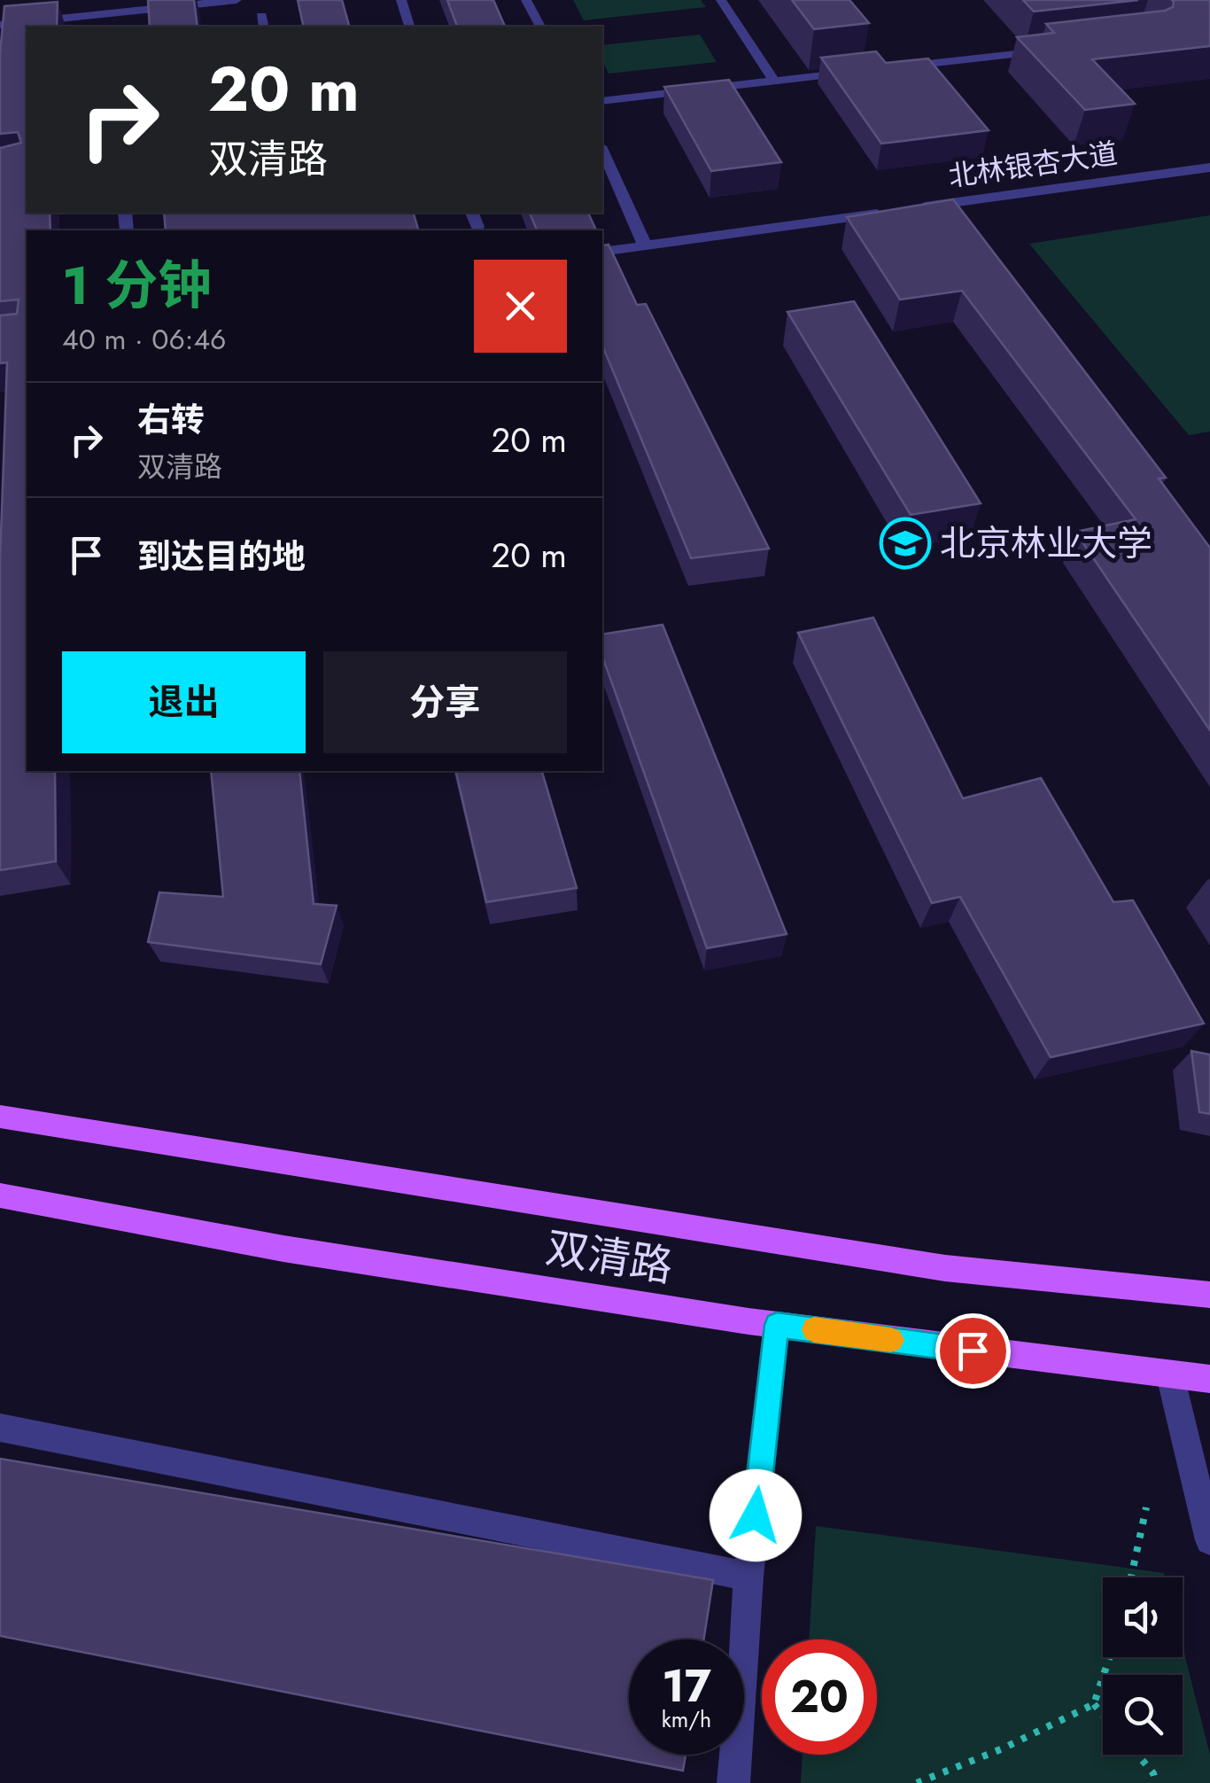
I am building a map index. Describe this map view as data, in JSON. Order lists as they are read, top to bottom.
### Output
{
  "streets": {
    "main road": ["双清路"],
    "street": ["北林银杏大道"]
  },
  "places": {
    "school or university": ["北京林业大学"]
  },
  "page": {
    "turn": ["20 m", "双清路"],
    "heading": ["1 分钟", "40 m · 06:46"],
    "list": [
      {
        "name": "右转",
        "note": "双清路",
        "value": "20 m"
      },
      {
        "name": "到达目的地",
        "value": "20 m"
      }
    ],
    "buttons": ["退出", "分享"],
    "speed": "17 km/h",
    "limit": "20"
  }
}
